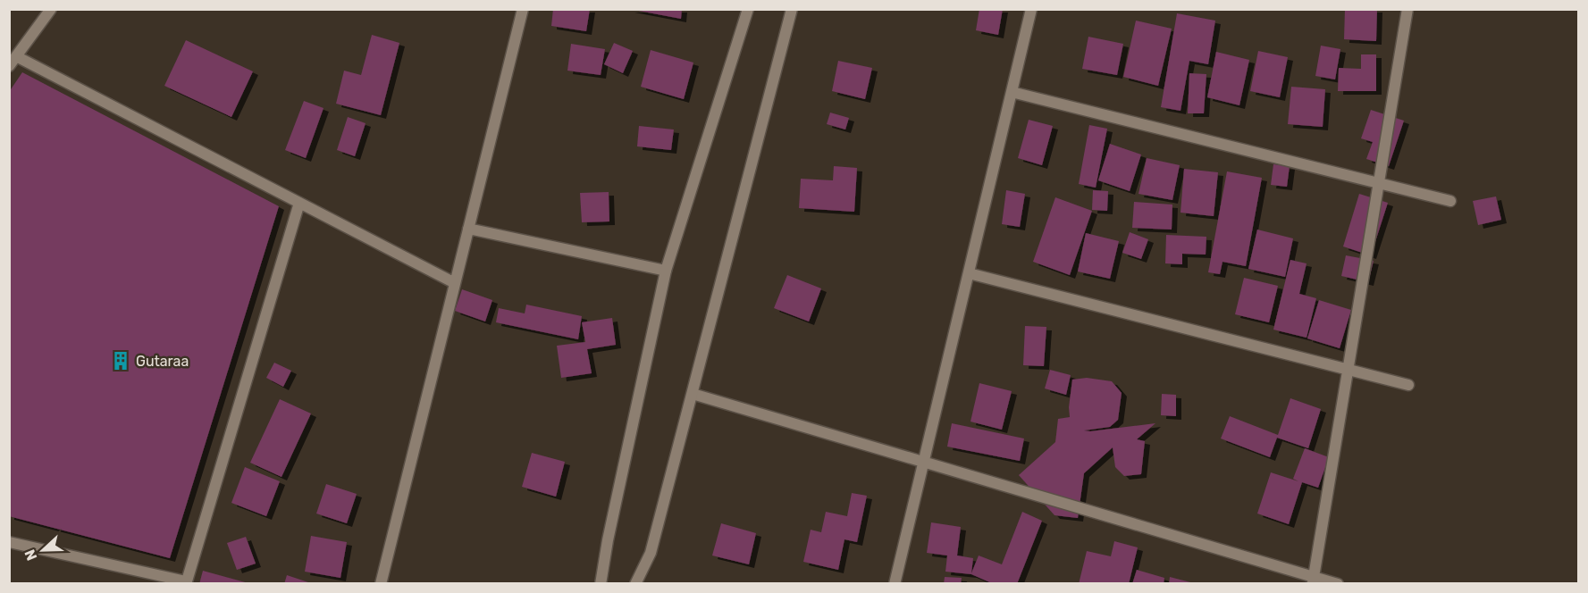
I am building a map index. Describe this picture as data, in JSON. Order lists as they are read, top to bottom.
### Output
{
  "places": {
    "building": ["Gutaraa"]
  },
  "north": "left"
}
